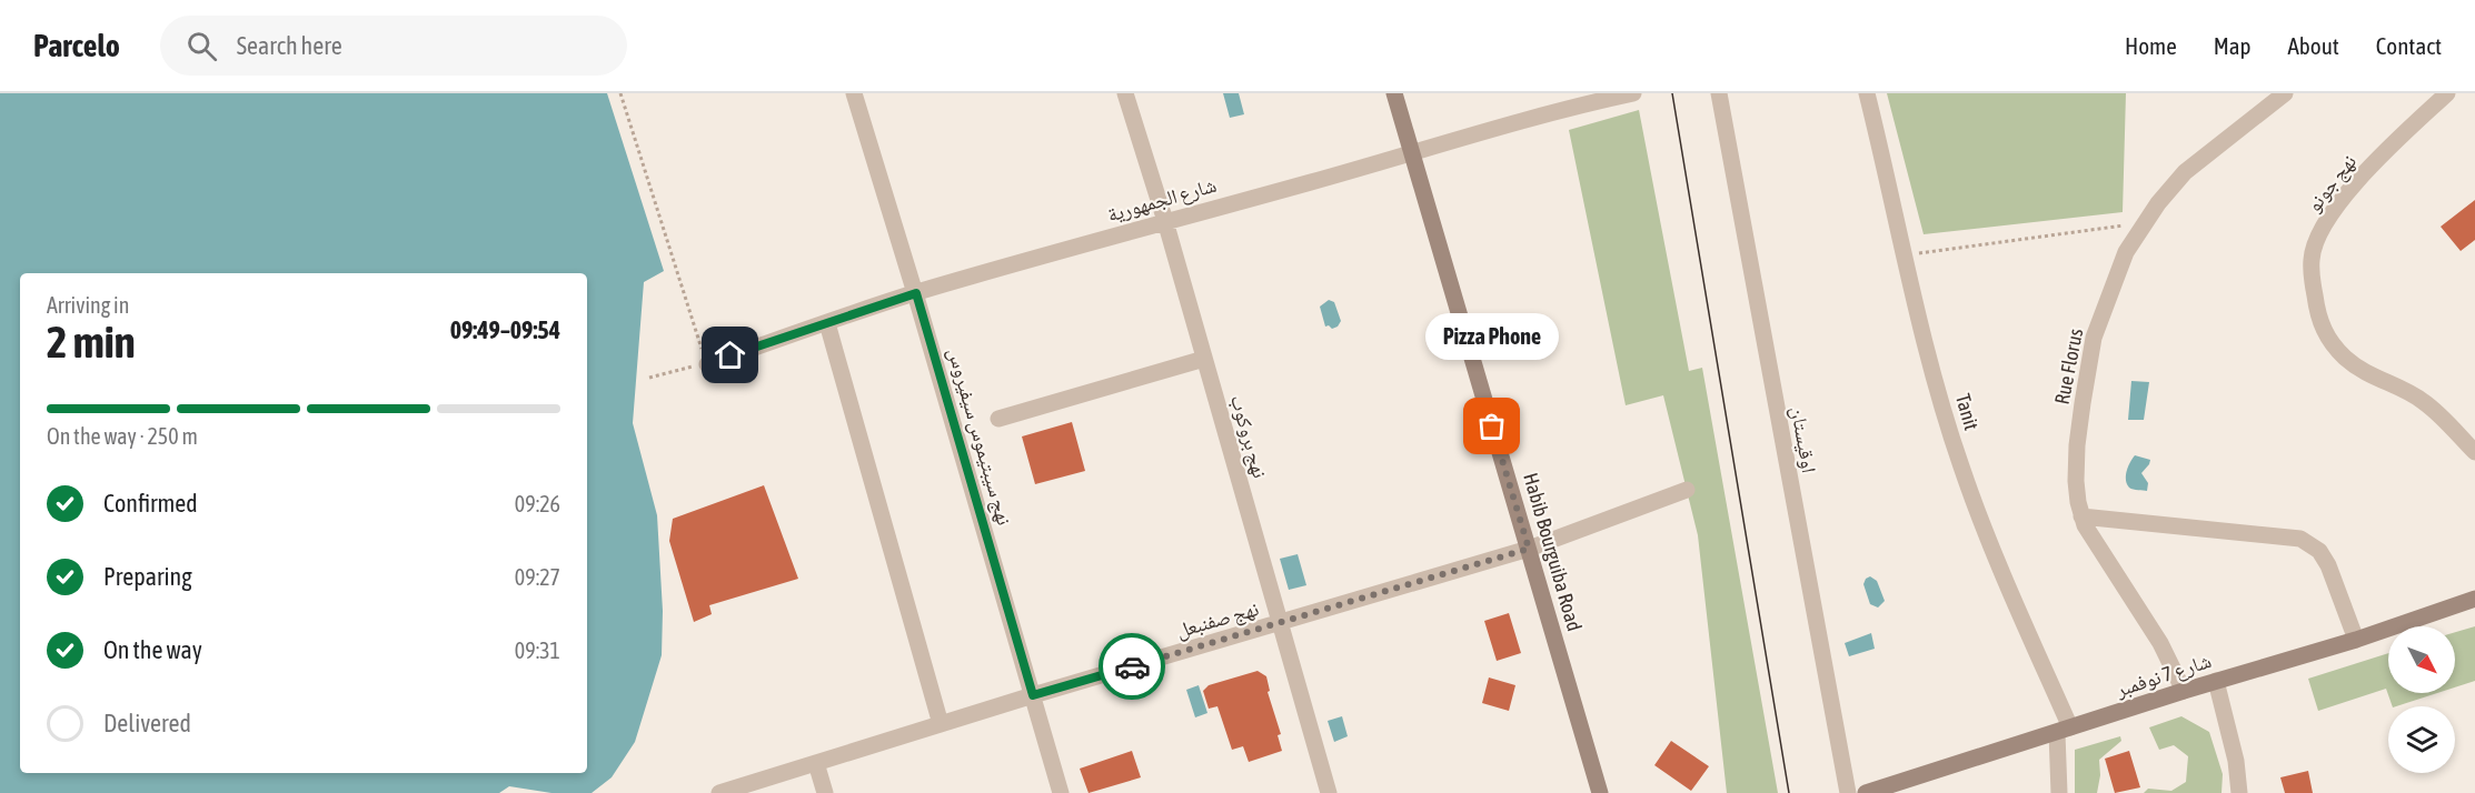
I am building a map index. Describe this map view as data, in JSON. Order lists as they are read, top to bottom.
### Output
{
  "streets": {
    "main road": ["Habib Bourguiba Road", "شارع 7 نوفمبر"],
    "street": [
      "نهج جونو",
      "شارع الجمهورية",
      "Rue Florus",
      "Tanit",
      "نهج سيبتيموس سيفيروس",
      "نهج بروكوب",
      "اوقيستان",
      "نهج صفنبعل"
    ]
  },
  "crossings": [
    ["شارع الجمهورية", "نهج سيبتيموس سيفيروس"],
    ["شارع الجمهورية", "نهج بروكوب"],
    ["شارع الجمهورية", "Habib Bourguiba Road"],
    ["Rue Florus", "شارع 7 نوفمبر"],
    ["Tanit", "شارع 7 نوفمبر"],
    ["نهج سيبتيموس سيفيروس", "نهج صفنبعل"],
    ["نهج بروكوب", "نهج صفنبعل"],
    ["Habib Bourguiba Road", "نهج صفنبعل"]
  ],
  "places": ["Pizza Phone"],
  "north": "bottom right",
  "page": {
    "header": "Parcelo",
    "search": "Search here",
    "nav": [
      "Home",
      "Map",
      "About",
      "Contact"
    ],
    "heading": ["2 min", "Arriving in", "09:49–09:54"],
    "bubble": "Pizza Phone",
    "bar": "On the way · 250 m",
    "list": [
      ["Confirmed", "09:26"],
      ["Preparing", "09:27"],
      ["On the way", "09:31"],
      "Delivered"
    ]
  }
}
